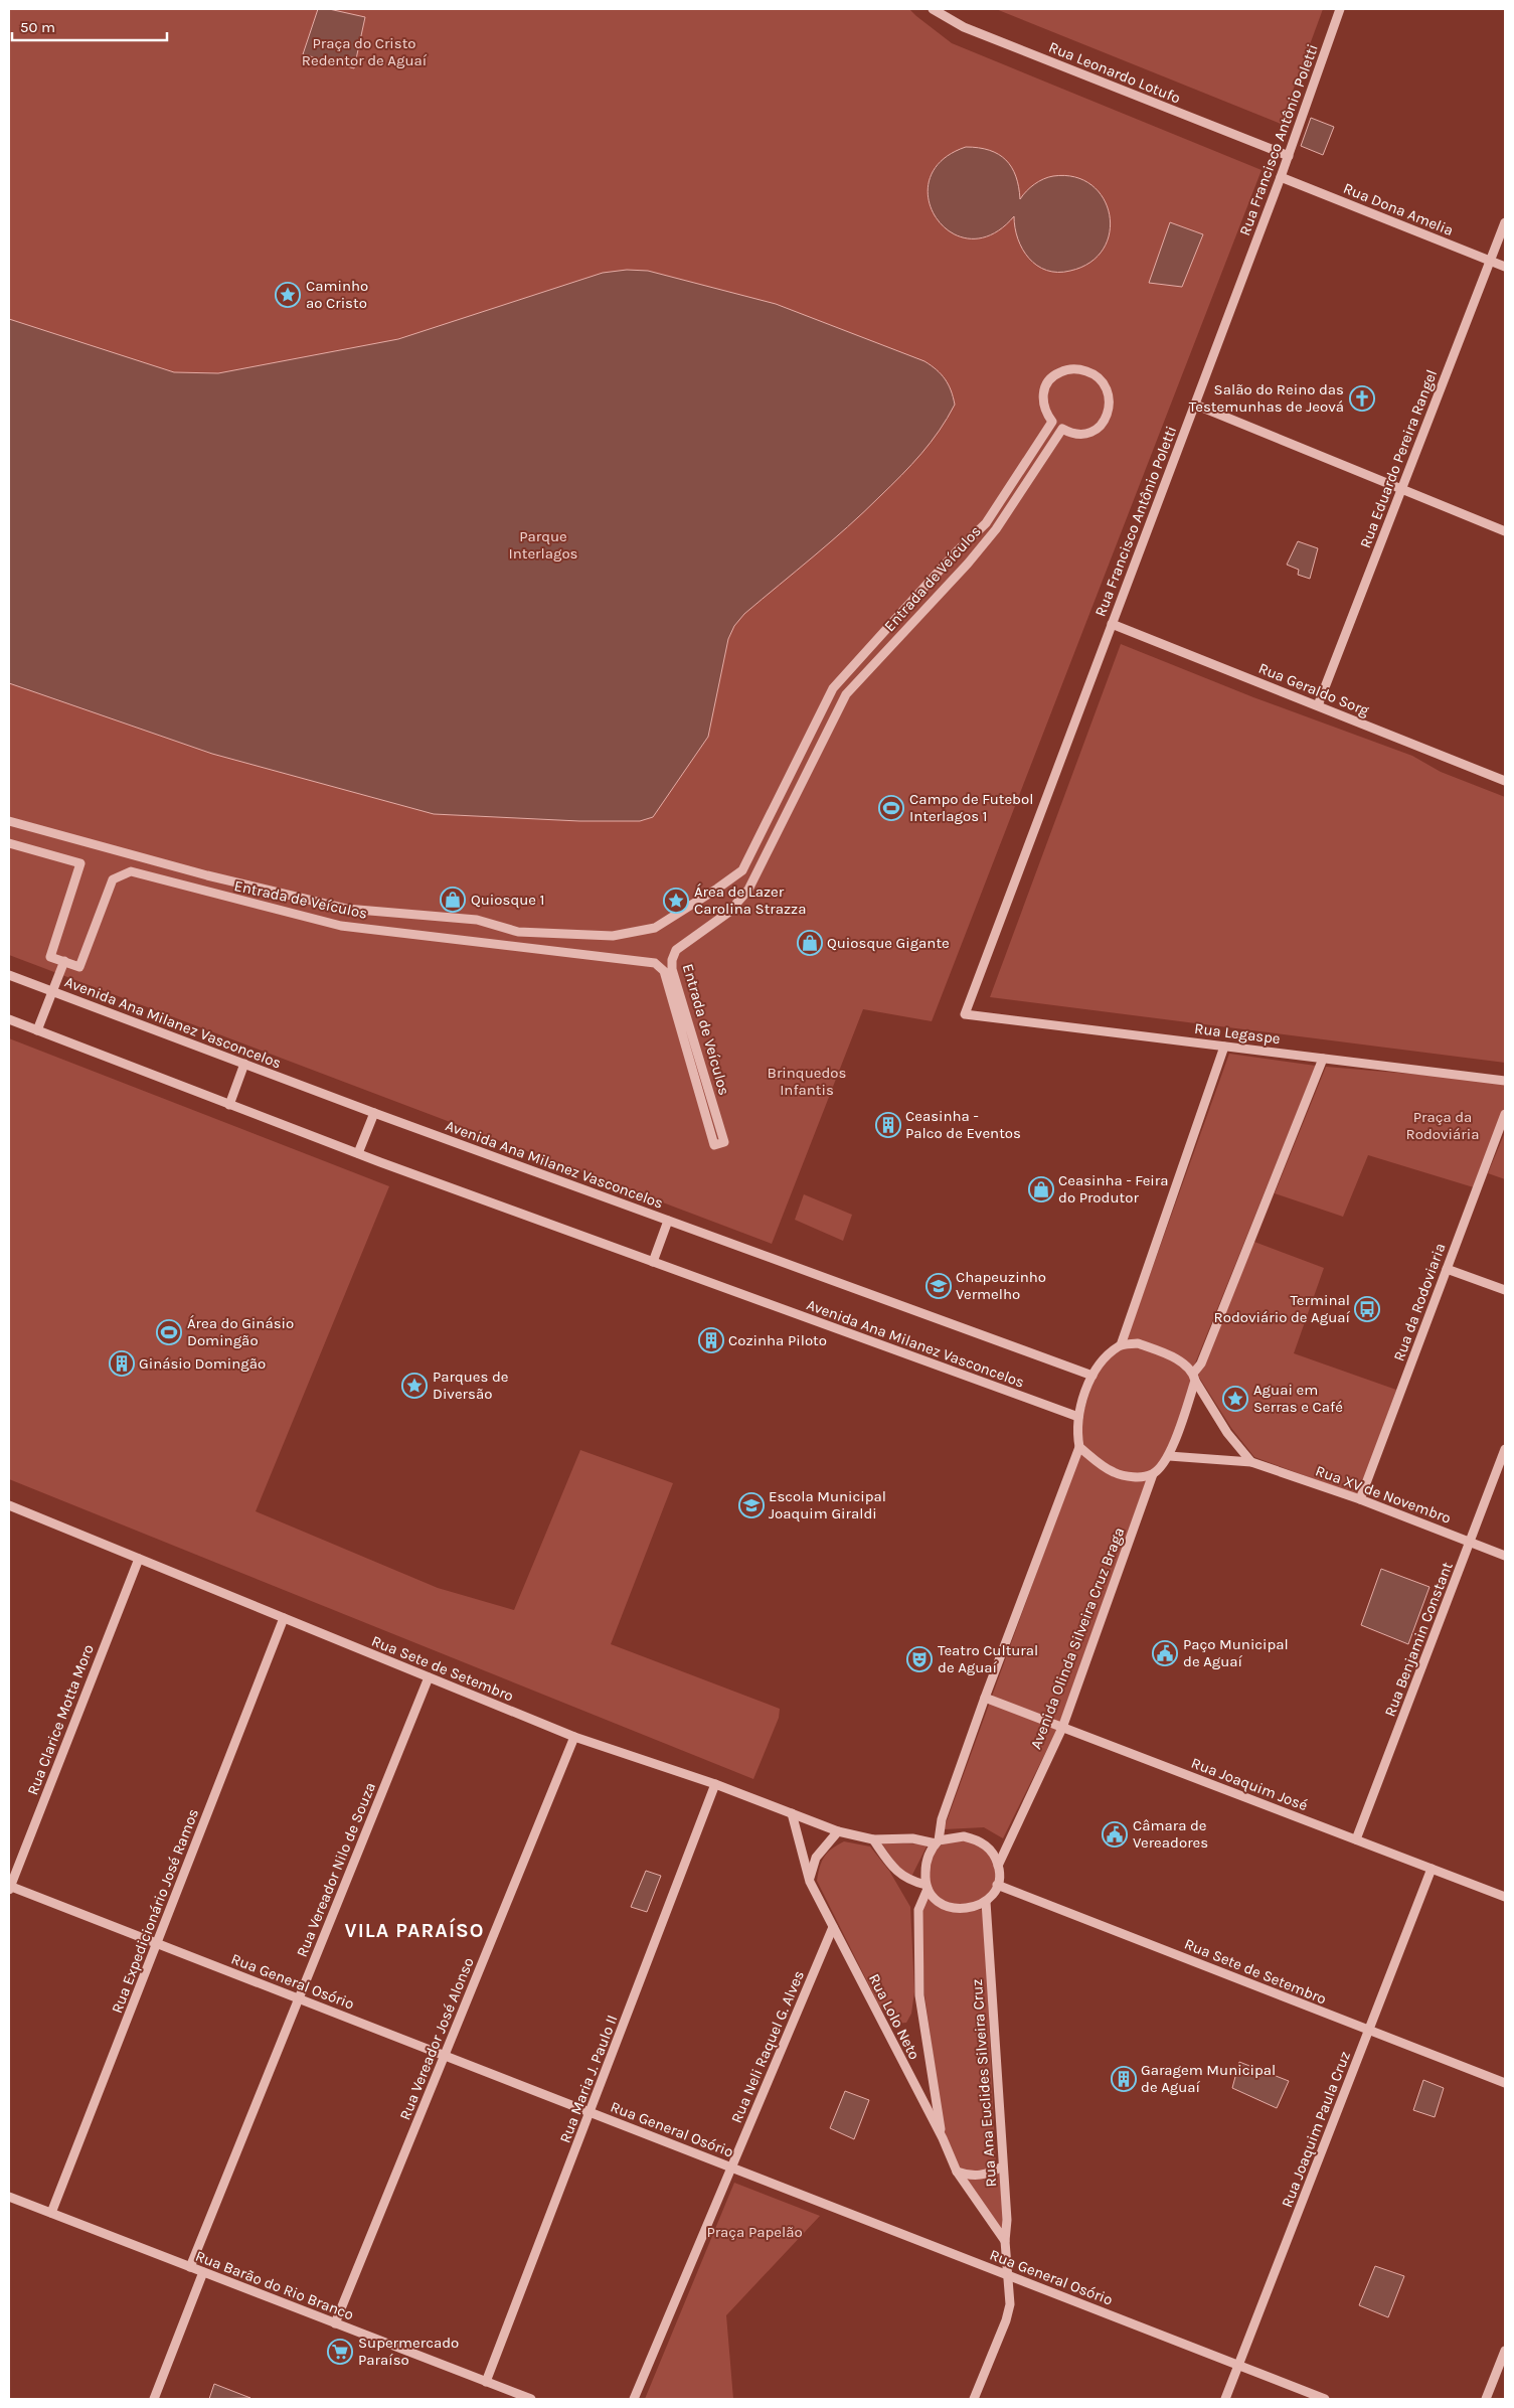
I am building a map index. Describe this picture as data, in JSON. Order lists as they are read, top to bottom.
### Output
{
  "streets": {
    "street": [
      "Rua Leonardo Lotufo",
      "Rua Francisco Antônio Poletti",
      "Rua Dona Amelia",
      "Rua Eduardo Pereira Rangel",
      "Entrada de Veículos",
      "Rua Geraldo Sorg",
      "Avenida Ana Milanez Vasconcelos",
      "Rua Legaspe",
      "Rua da Rodoviaria",
      "Rua XV de Novembro",
      "Avenida Olinda Silveira Cruz Braga",
      "Rua Benjamin Constant",
      "Rua Sete de Setembro",
      "Rua Clarice Motta Moro",
      "Rua Joaquim José",
      "Rua Vereador Nilo de Souza",
      "Rua Expedicionário José Ramos",
      "Rua General Osório",
      "Rua Lolo Neto",
      "Rua Vereador José Alonso",
      "Rua Neli Raquel G. Alves",
      "Rua Maria J. Paulo II",
      "Rua Ana Euclides Silveira Cruz",
      "Rua Joaquim Paula Cruz",
      "Rua Barão do Rio Branco"
    ]
  },
  "crossings": [
    ["Rua Leonardo Lotufo", "Rua Francisco Antônio Poletti"],
    ["Rua Francisco Antônio Poletti", "Rua Dona Amelia"],
    ["Rua Francisco Antônio Poletti", "Rua Geraldo Sorg"],
    ["Rua Francisco Antônio Poletti", "Rua Legaspe"],
    ["Rua Dona Amelia", "Rua Eduardo Pereira Rangel"],
    ["Rua Eduardo Pereira Rangel", "Rua Geraldo Sorg"],
    ["Avenida Ana Milanez Vasconcelos", "Avenida Olinda Silveira Cruz Braga"],
    ["Rua da Rodoviaria", "Rua XV de Novembro"],
    ["Rua XV de Novembro", "Rua Benjamin Constant"],
    ["Avenida Olinda Silveira Cruz Braga", "Rua Sete de Setembro"],
    ["Avenida Olinda Silveira Cruz Braga", "Rua Joaquim José"],
    ["Avenida Olinda Silveira Cruz Braga", "Rua Ana Euclides Silveira Cruz"],
    ["Rua Benjamin Constant", "Rua Joaquim José"],
    ["Rua Sete de Setembro", "Rua Clarice Motta Moro"],
    ["Rua Sete de Setembro", "Rua Vereador Nilo de Souza"],
    ["Rua Sete de Setembro", "Rua Expedicionário José Ramos"],
    ["Rua Sete de Setembro", "Rua Lolo Neto"],
    ["Rua Sete de Setembro", "Rua Vereador José Alonso"],
    ["Rua Sete de Setembro", "Rua Maria J. Paulo II"],
    ["Rua Sete de Setembro", "Rua Ana Euclides Silveira Cruz"],
    ["Rua Sete de Setembro", "Rua Joaquim Paula Cruz"],
    ["Rua Clarice Motta Moro", "Rua General Osório"],
    ["Rua Joaquim José", "Rua Joaquim Paula Cruz"],
    ["Rua Vereador Nilo de Souza", "Rua General Osório"],
    ["Rua Vereador Nilo de Souza", "Rua Barão do Rio Branco"],
    ["Rua Expedicionário José Ramos", "Rua General Osório"],
    ["Rua Expedicionário José Ramos", "Rua Barão do Rio Branco"],
    ["Rua General Osório", "Rua Vereador José Alonso"],
    ["Rua General Osório", "Rua Neli Raquel G. Alves"],
    ["Rua General Osório", "Rua Maria J. Paulo II"],
    ["Rua General Osório", "Rua Ana Euclides Silveira Cruz"],
    ["Rua General Osório", "Rua Joaquim Paula Cruz"],
    ["Rua Lolo Neto", "Rua Neli Raquel G. Alves"],
    ["Rua Lolo Neto", "Rua Ana Euclides Silveira Cruz"],
    ["Rua Vereador José Alonso", "Rua Barão do Rio Branco"],
    ["Rua Maria J. Paulo II", "Rua Barão do Rio Branco"]
  ],
  "districts": ["VILA PARAÍSO"],
  "parks": [
    "Praça do Cristo Redentor de Aguaí",
    "Parque Interlagos",
    "Brinquedos Infantis",
    "Praça da Rodoviária",
    "Praça Papelão"
  ],
  "places": {
    "place": [
      "Caminho ao Cristo",
      "Área de Lazer Carolina Strazza",
      "Parques de Diversão",
      "Aguai em Serras e Café"
    ],
    "church": ["Salão do Reino das Testemunhas de Jeová"],
    "sports": ["Campo de Futebol Interlagos 1", "Área do Ginásio Domingão"],
    "shop": ["Quiosque 1", "Quiosque Gigante", "Ceasinha - Feira do Produtor"],
    "building": [
      "Ceasinha - Palco de Eventos",
      "Cozinha Piloto",
      "Ginásio Domingão",
      "Garagem Municipal de Aguaí"
    ],
    "school or university": ["Chapeuzinho Vermelho", "Escola Municipal Joaquim Giraldi"],
    "bus stop": ["Terminal Rodoviário de Aguaí"],
    "public building": ["Paço Municipal de Aguaí", "Câmara de Vereadores"],
    "theatre": ["Teatro Cultural de Aguaí"],
    "supermarket": ["Supermercado Paraíso"]
  },
  "scale_bar": "50 m"
}
